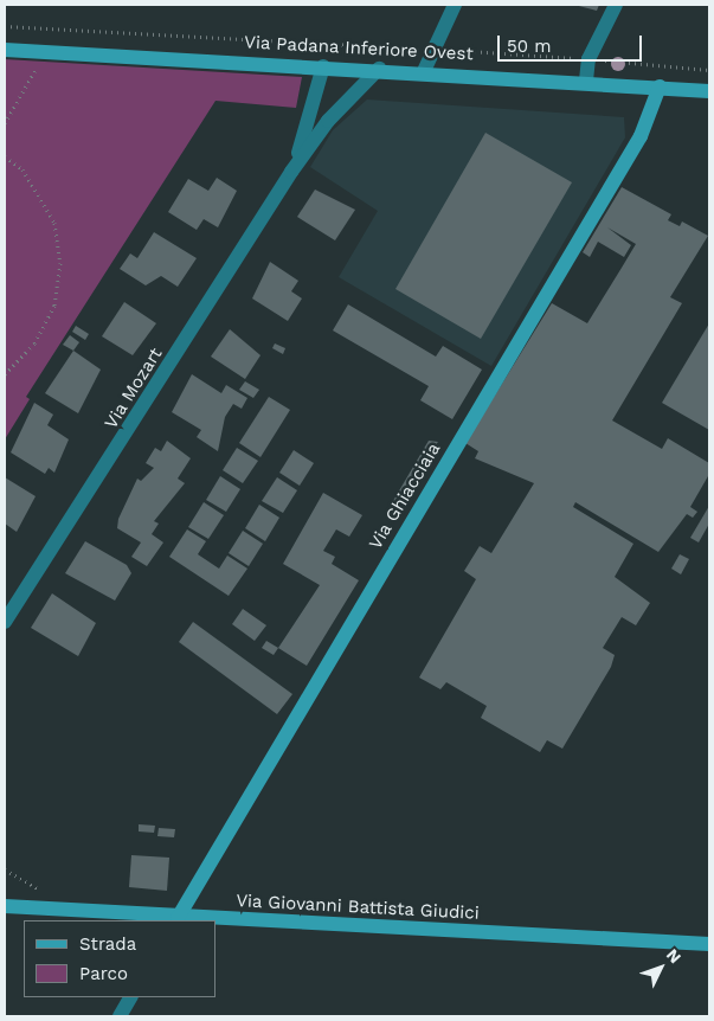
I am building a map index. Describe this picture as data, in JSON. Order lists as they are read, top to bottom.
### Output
{
  "streets": {
    "street": [
      "Via Padana Inferiore Ovest",
      "Via Mozart",
      "Via Ghiacciaia",
      "Via Giovanni Battista Giudici"
    ]
  },
  "crossings": [
    ["Via Padana Inferiore Ovest", "Via Mozart"],
    ["Via Padana Inferiore Ovest", "Via Ghiacciaia"],
    ["Via Ghiacciaia", "Via Giovanni Battista Giudici"]
  ],
  "legend": ["Strada", "Parco"],
  "scale_bar": "50 m",
  "north": "top right"
}
